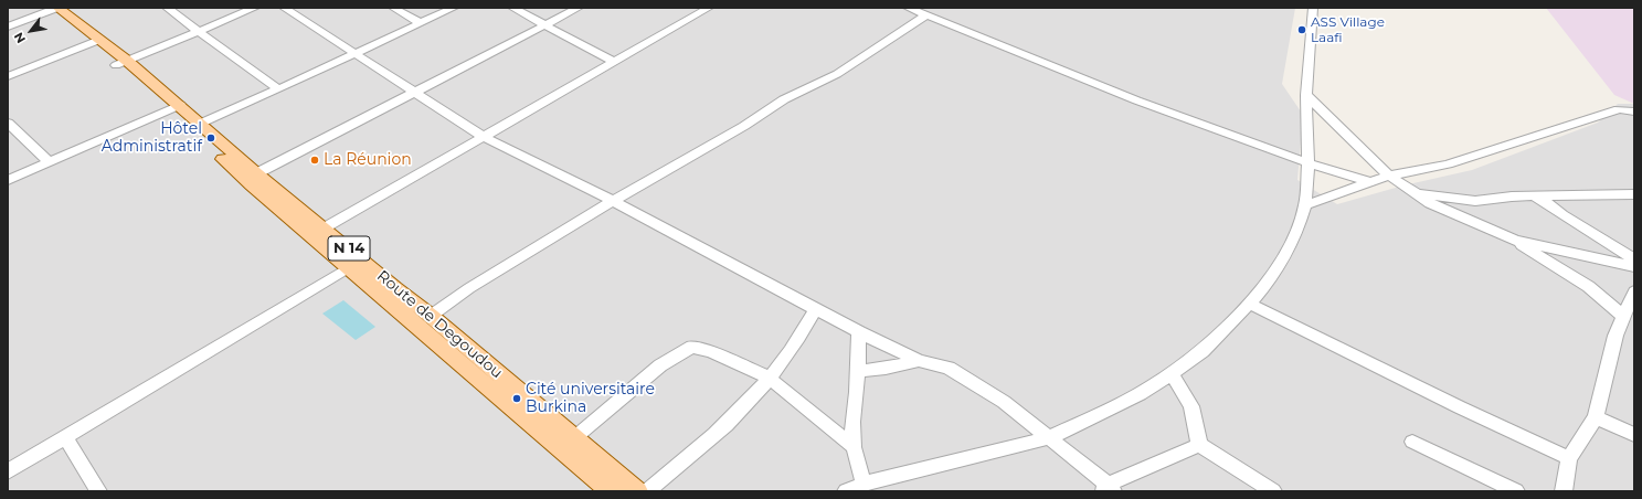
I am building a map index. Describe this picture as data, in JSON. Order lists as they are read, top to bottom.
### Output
{
  "streets": {
    "main road": ["N 14", "Route de Degoudou"]
  },
  "places": [
    "ASS Village Laafi",
    "Hôtel Administratif",
    "La Réunion",
    "Cité universitaire Burkina"
  ],
  "north": "bottom left"
}
